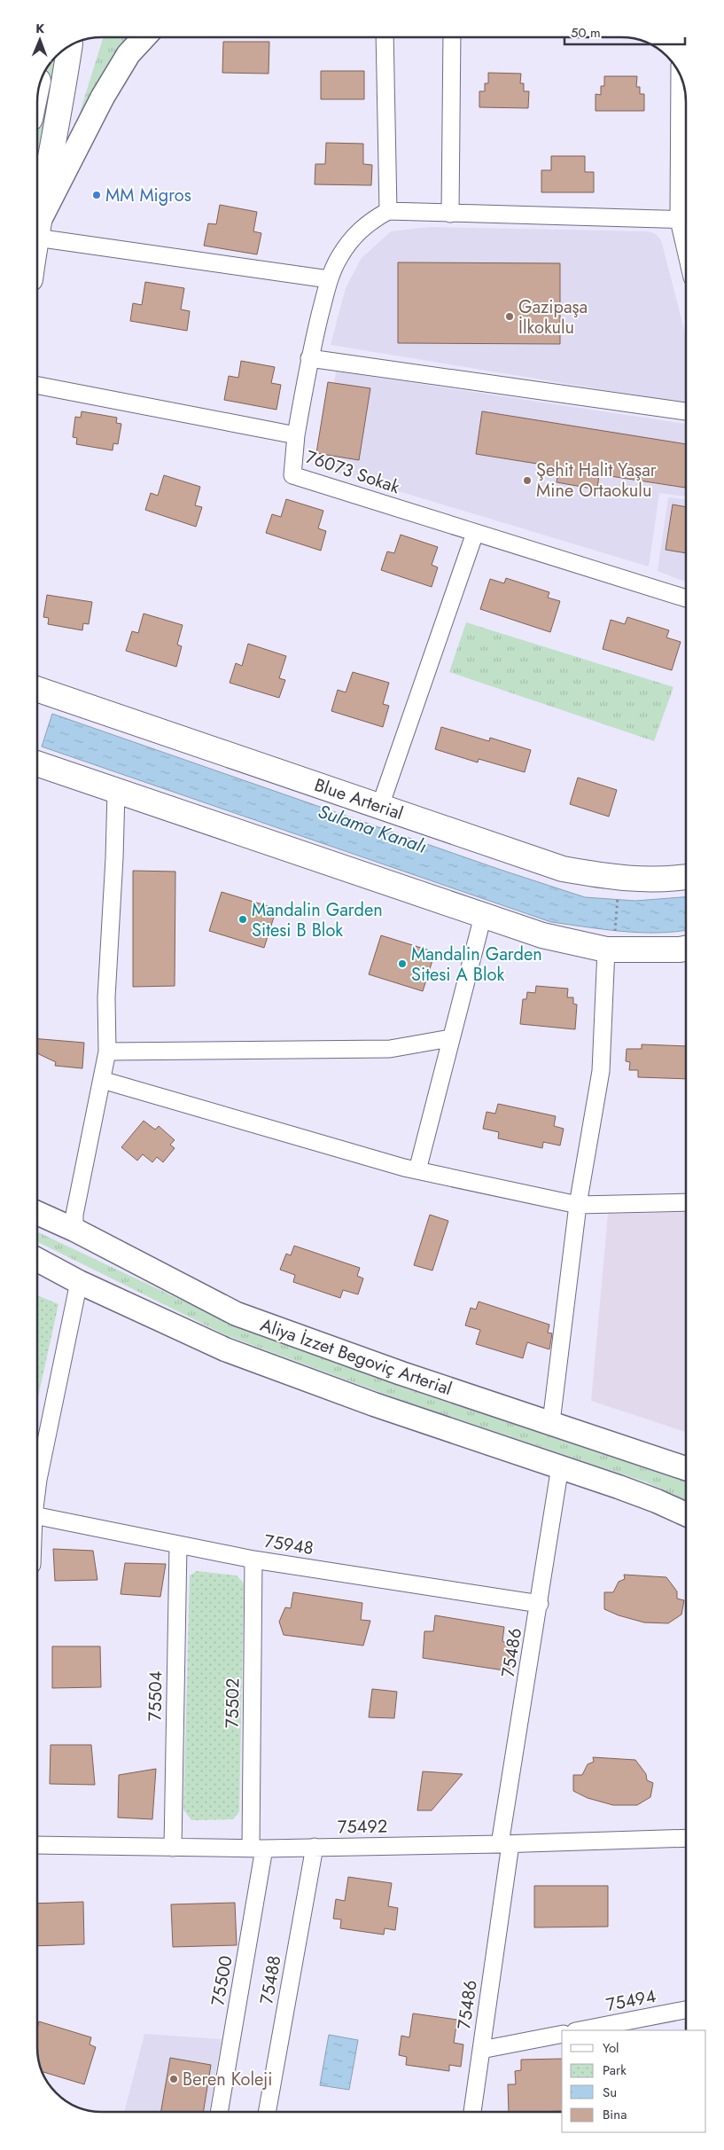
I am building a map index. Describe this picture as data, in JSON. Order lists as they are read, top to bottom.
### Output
{
  "streets": {
    "main road": ["Blue Arterial", "Aliya İzzet Begoviç Arterial"],
    "street": [
      "76073 Sokak",
      "75948",
      "75486",
      "75504",
      "75502",
      "75492",
      "75488",
      "75500",
      "75494"
    ]
  },
  "crossings": [
    ["Aliya İzzet Begoviç Arterial", "75486"],
    ["75948", "75486"],
    ["75948", "75504"],
    ["75948", "75502"],
    ["75486", "75492"],
    ["75504", "75492"],
    ["75502", "75492"],
    ["75502", "75500"],
    ["75492", "75488"],
    ["75492", "75500"]
  ],
  "water": ["Sulama Kanalı"],
  "places": [
    "MM Migros",
    "Gazipaşa İlkokulu",
    "Şehit Halit Yaşar Mine Ortaokulu",
    "Mandalin Garden Sitesi B Blok",
    "Mandalin Garden Sitesi A Blok",
    "Beren Koleji"
  ],
  "legend": [
    "Yol",
    "Park",
    "Su",
    "Bina"
  ],
  "scale_bar": "50 m",
  "north": "top"
}
